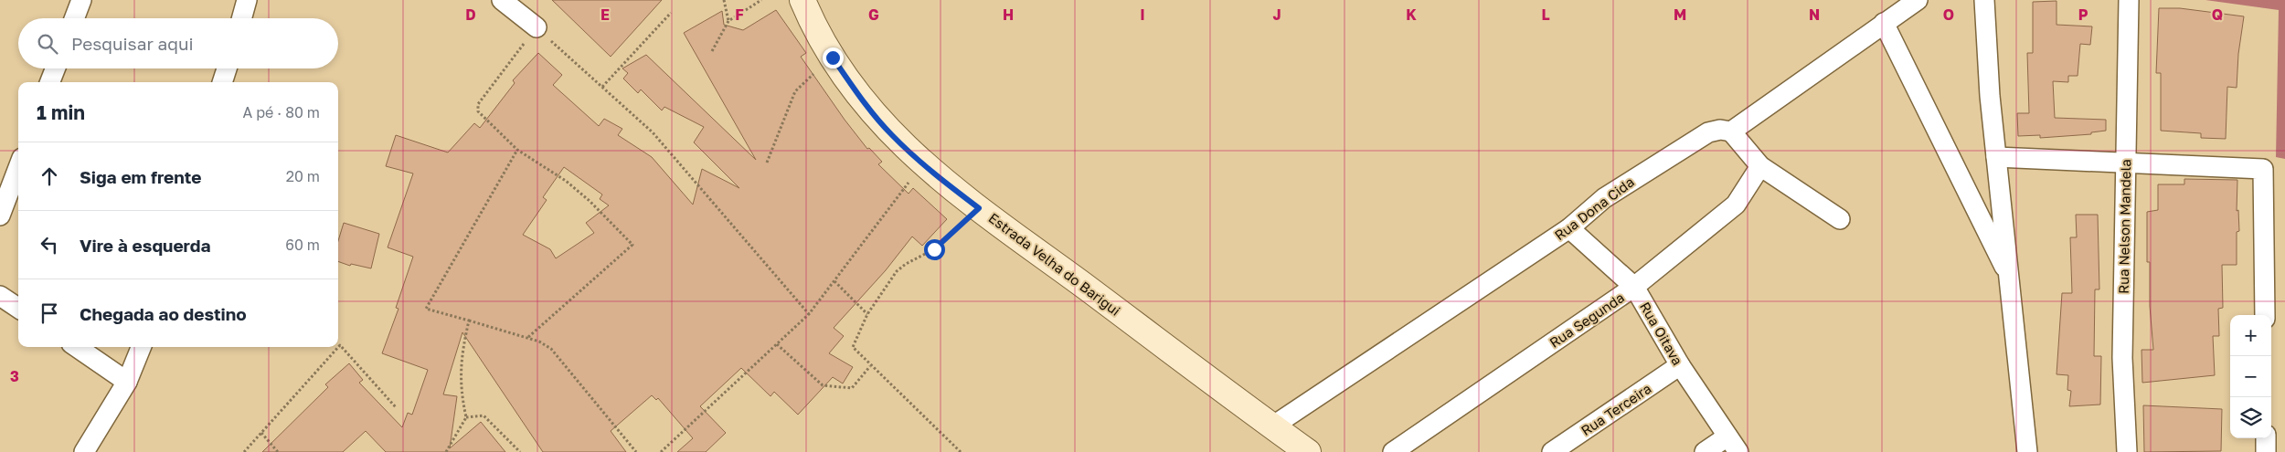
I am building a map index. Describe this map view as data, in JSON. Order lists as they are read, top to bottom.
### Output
{
  "streets": {
    "street": [
      "Rua Dona Cida",
      "Rua Nelson Mandela",
      "Estrada Velha do Barigui",
      "Rua Segunda",
      "Rua Oitava",
      "Rua Terceira"
    ]
  },
  "crossings": [
    ["Rua Dona Cida", "Estrada Velha do Barigui"],
    ["Rua Dona Cida", "Rua Oitava"],
    ["Rua Segunda", "Rua Oitava"],
    ["Rua Oitava", "Rua Terceira"]
  ],
  "page": {
    "search": "Pesquisar aqui",
    "heading": ["1 min", "A pé · 80 m"],
    "list": [
      ["Siga em frente", "20 m"],
      ["Vire à esquerda", "60 m"],
      "Chegada ao destino"
    ],
    "map_buttons": ["+", "−"]
  },
  "grid": {
    "columns": [
      "D",
      "E",
      "F",
      "G",
      "H",
      "I",
      "J",
      "K",
      "L",
      "M",
      "N",
      "O",
      "P",
      "Q"
    ],
    "rows": ["3"]
  }
}
